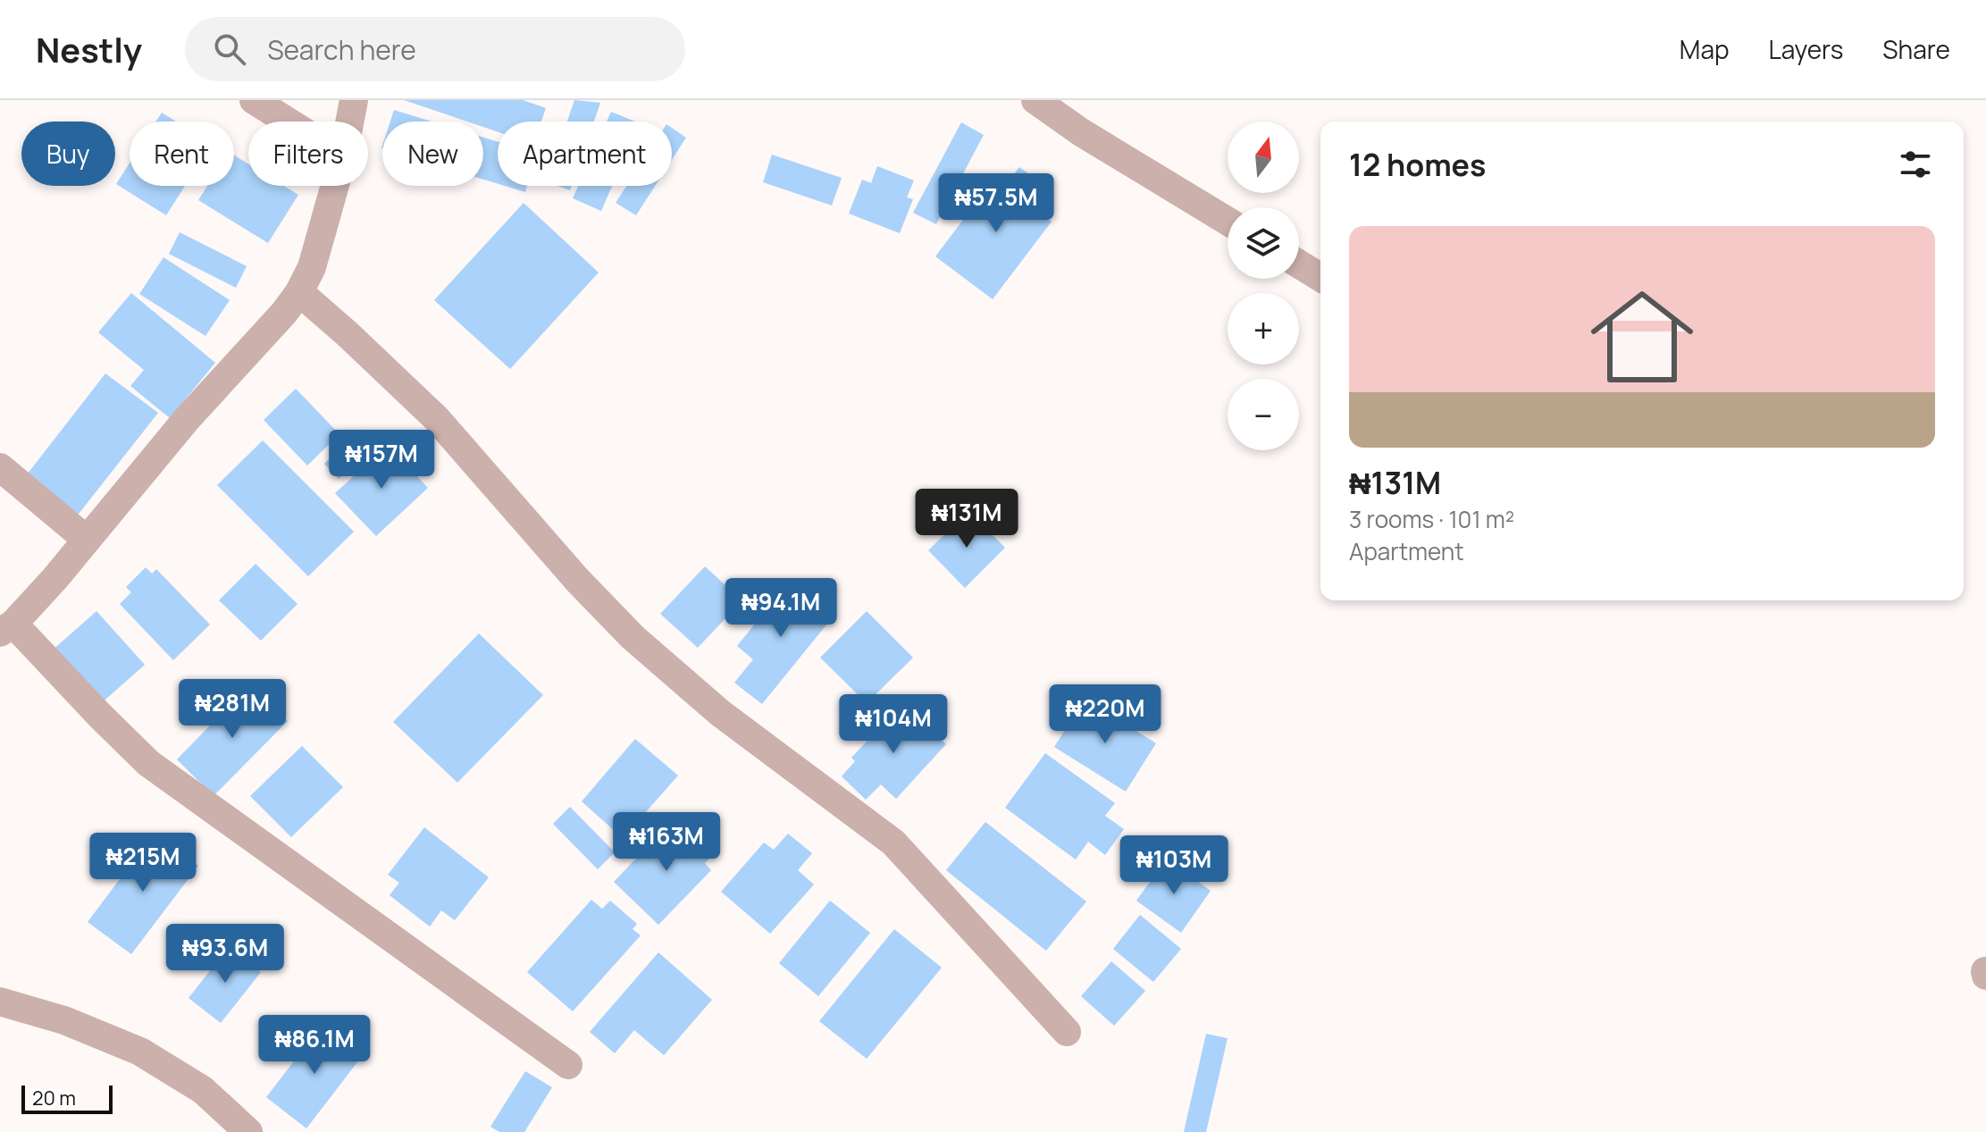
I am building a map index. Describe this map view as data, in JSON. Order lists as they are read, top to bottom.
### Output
{
  "scale_bar": "20 m",
  "north": "top",
  "page": {
    "header": "Nestly",
    "search": "Search here",
    "nav": ["Map", "Layers", "Share"],
    "map_buttons": ["+", "−"],
    "chip": [
      "Buy",
      "Rent",
      "Filters",
      "New",
      "Apartment"
    ],
    "heading": "12 homes",
    "price": [
      "₦57.5M",
      "₦157M",
      "₦131M",
      "₦94.1M",
      "₦281M",
      "₦220M",
      "₦104M",
      "₦163M",
      "₦215M",
      "₦103M",
      "₦93.6M",
      "₦86.1M"
    ],
    "list": [
      {
        "name": "₦131M",
        "note": "3 rooms · 101 m² · Apartment"
      }
    ],
    "scale": "20 m"
  }
}
